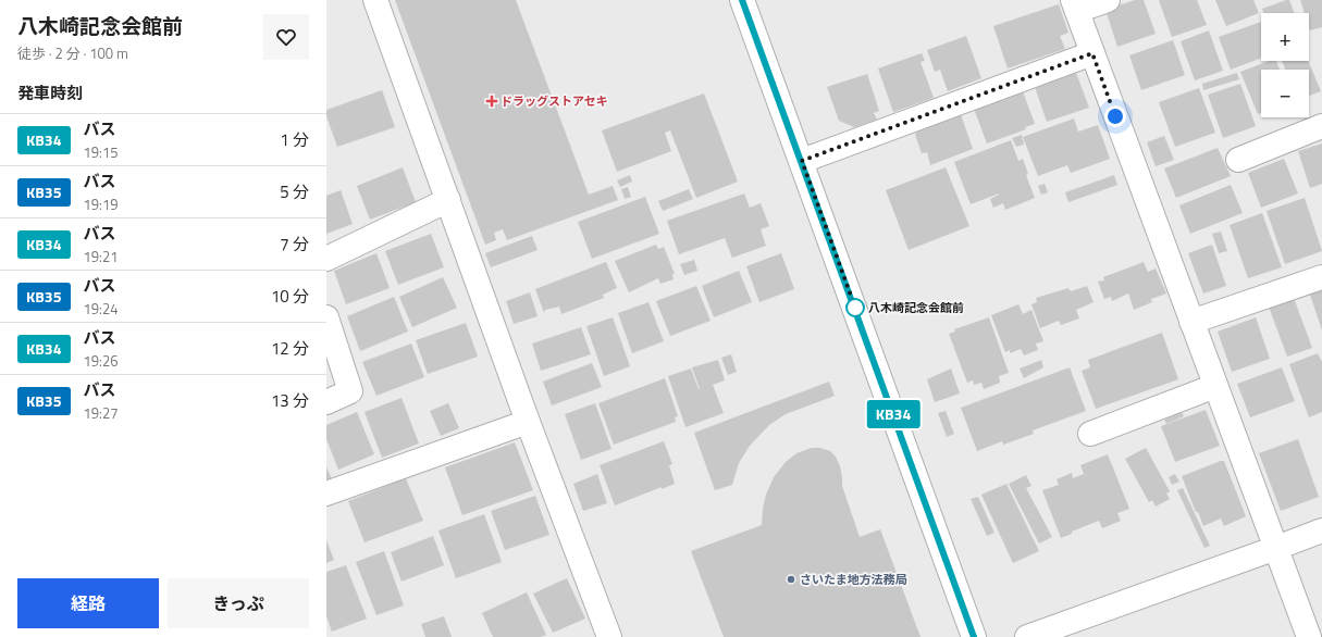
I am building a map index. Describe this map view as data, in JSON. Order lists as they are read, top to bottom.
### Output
{
  "places": {
    "health": ["ドラッグストアセキ"],
    "other": ["八木崎記念会館前", "さいたま地方法務局"]
  },
  "lines": ["bus line KB34"],
  "page": {
    "heading": [
      ["八木崎記念会館前", "徒歩 · 2 分 · 100 m"],
      "発車時刻"
    ],
    "on_map": "KB34",
    "map_buttons": ["+", "−"],
    "list": [
      {
        "mark": "KB34",
        "name": "バス",
        "note": "19:15",
        "value": "1 分"
      },
      {
        "mark": "KB35",
        "name": "バス",
        "note": "19:19",
        "value": "5 分"
      },
      {
        "mark": "KB34",
        "name": "バス",
        "note": "19:21",
        "value": "7 分"
      },
      {
        "mark": "KB35",
        "name": "バス",
        "note": "19:24",
        "value": "10 分"
      },
      {
        "mark": "KB34",
        "name": "バス",
        "note": "19:26",
        "value": "12 分"
      },
      {
        "mark": "KB35",
        "name": "バス",
        "note": "19:27",
        "value": "13 分"
      }
    ],
    "buttons": ["経路", "きっぷ"]
  }
}
